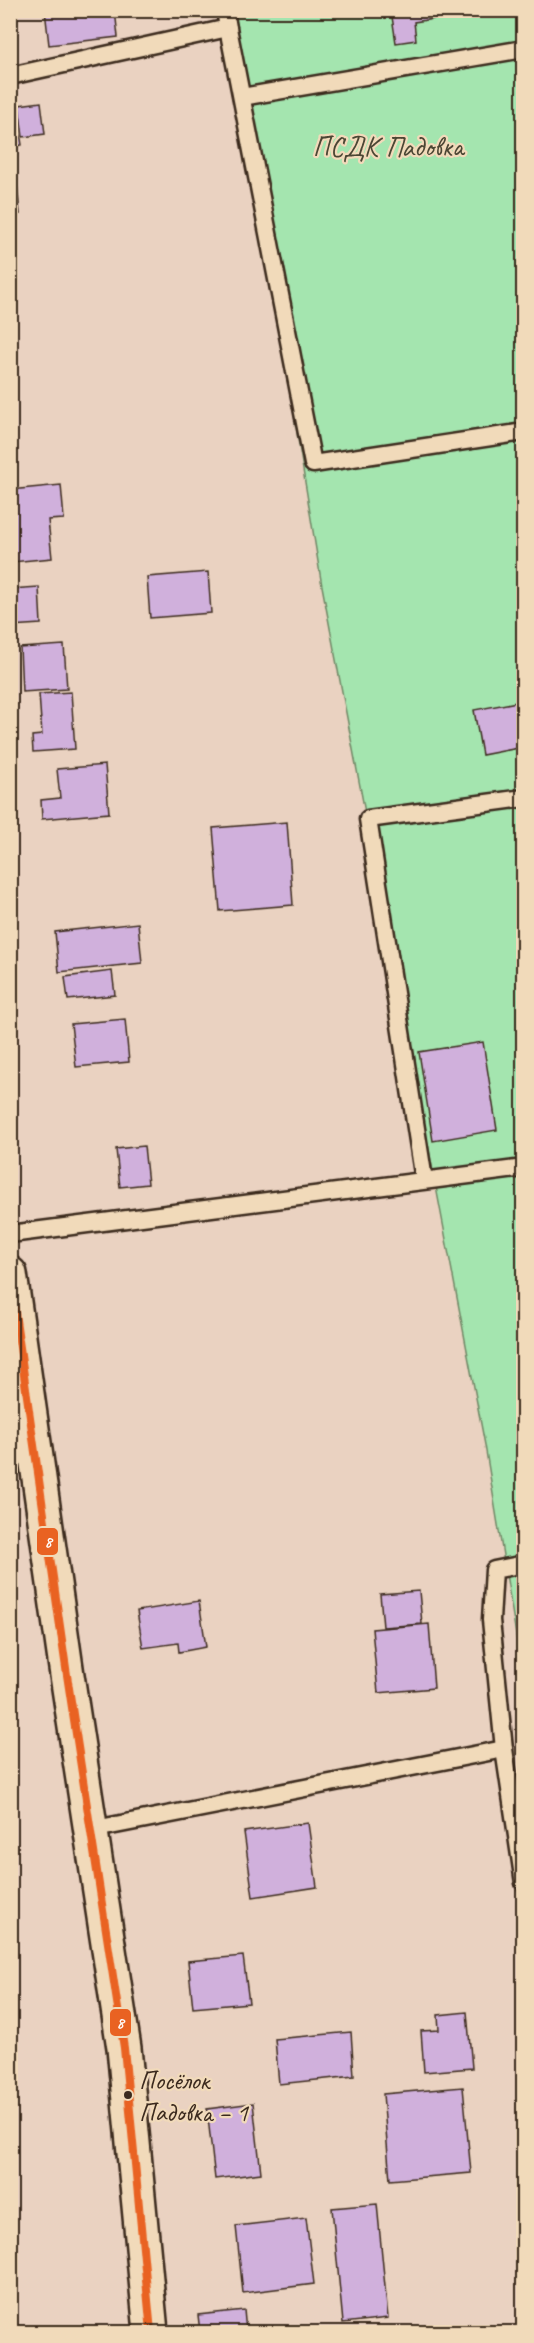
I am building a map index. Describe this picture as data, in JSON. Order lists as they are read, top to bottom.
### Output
{
  "parks": ["ПСДК Падовка"],
  "places": ["Посёлок Падовка – 1"],
  "lines": ["transit line 8"]
}
